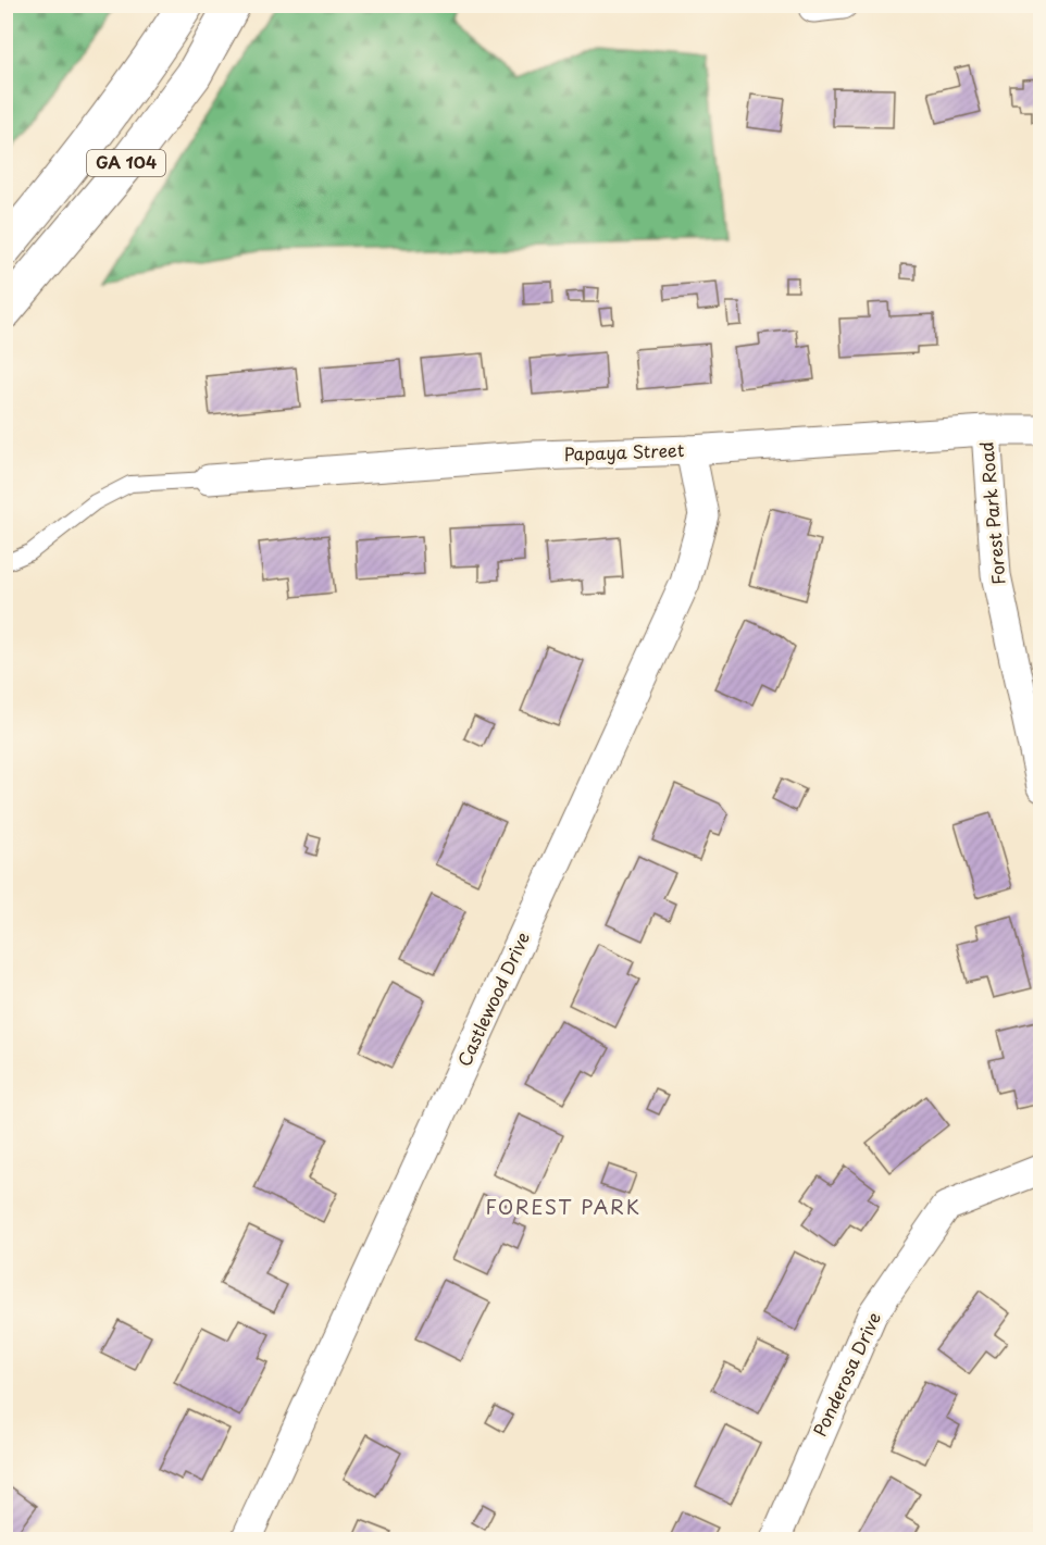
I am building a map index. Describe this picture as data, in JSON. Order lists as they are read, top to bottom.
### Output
{
  "streets": {
    "main road": ["GA 104"],
    "street": [
      "Papaya Street",
      "Forest Park Road",
      "Castlewood Drive",
      "Ponderosa Drive"
    ]
  },
  "crossings": [
    ["Papaya Street", "Forest Park Road"],
    ["Papaya Street", "Castlewood Drive"]
  ],
  "districts": ["FOREST PARK"]
}
